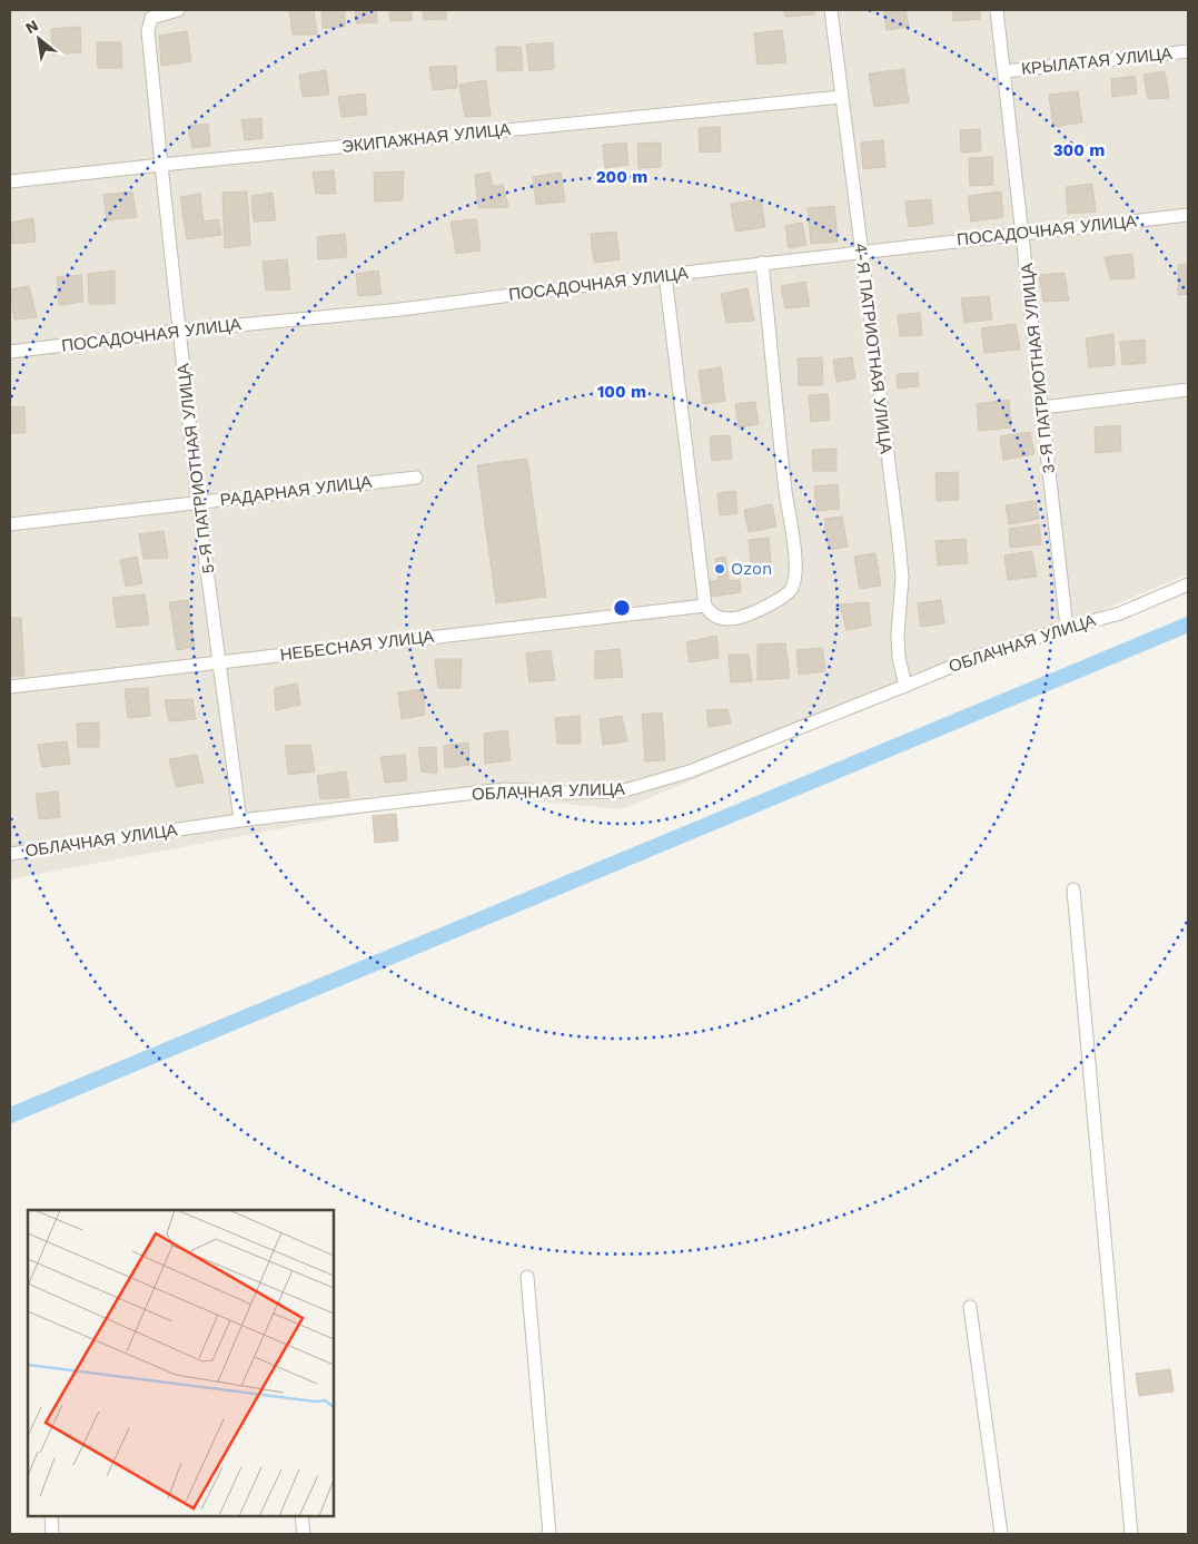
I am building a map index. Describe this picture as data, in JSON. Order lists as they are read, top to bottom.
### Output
{
  "streets": {
    "street": [
      "КРЫЛАТАЯ УЛИЦА",
      "ЭКИПАЖНАЯ УЛИЦА",
      "ПОСАДОЧНАЯ УЛИЦА",
      "4-Я ПАТРИОТНАЯ УЛИЦА",
      "3-Я ПАТРИОТНАЯ УЛИЦА",
      "5-Я ПАТРИОТНАЯ УЛИЦА",
      "РАДАРНАЯ УЛИЦА",
      "ОБЛАЧНАЯ УЛИЦА",
      "НЕБЕСНАЯ УЛИЦА"
    ]
  },
  "crossings": [
    ["КРЫЛАТАЯ УЛИЦА", "3-Я ПАТРИОТНАЯ УЛИЦА"],
    ["ЭКИПАЖНАЯ УЛИЦА", "4-Я ПАТРИОТНАЯ УЛИЦА"],
    ["ЭКИПАЖНАЯ УЛИЦА", "5-Я ПАТРИОТНАЯ УЛИЦА"],
    ["ПОСАДОЧНАЯ УЛИЦА", "4-Я ПАТРИОТНАЯ УЛИЦА"],
    ["ПОСАДОЧНАЯ УЛИЦА", "3-Я ПАТРИОТНАЯ УЛИЦА"],
    ["ПОСАДОЧНАЯ УЛИЦА", "5-Я ПАТРИОТНАЯ УЛИЦА"],
    ["4-Я ПАТРИОТНАЯ УЛИЦА", "ОБЛАЧНАЯ УЛИЦА"],
    ["3-Я ПАТРИОТНАЯ УЛИЦА", "ОБЛАЧНАЯ УЛИЦА"],
    ["5-Я ПАТРИОТНАЯ УЛИЦА", "РАДАРНАЯ УЛИЦА"],
    ["5-Я ПАТРИОТНАЯ УЛИЦА", "ОБЛАЧНАЯ УЛИЦА"],
    ["5-Я ПАТРИОТНАЯ УЛИЦА", "НЕБЕСНАЯ УЛИЦА"]
  ],
  "places": ["Ozon"],
  "north": "top left",
  "rings": ["300 m", "200 m", "100 m"]
}
